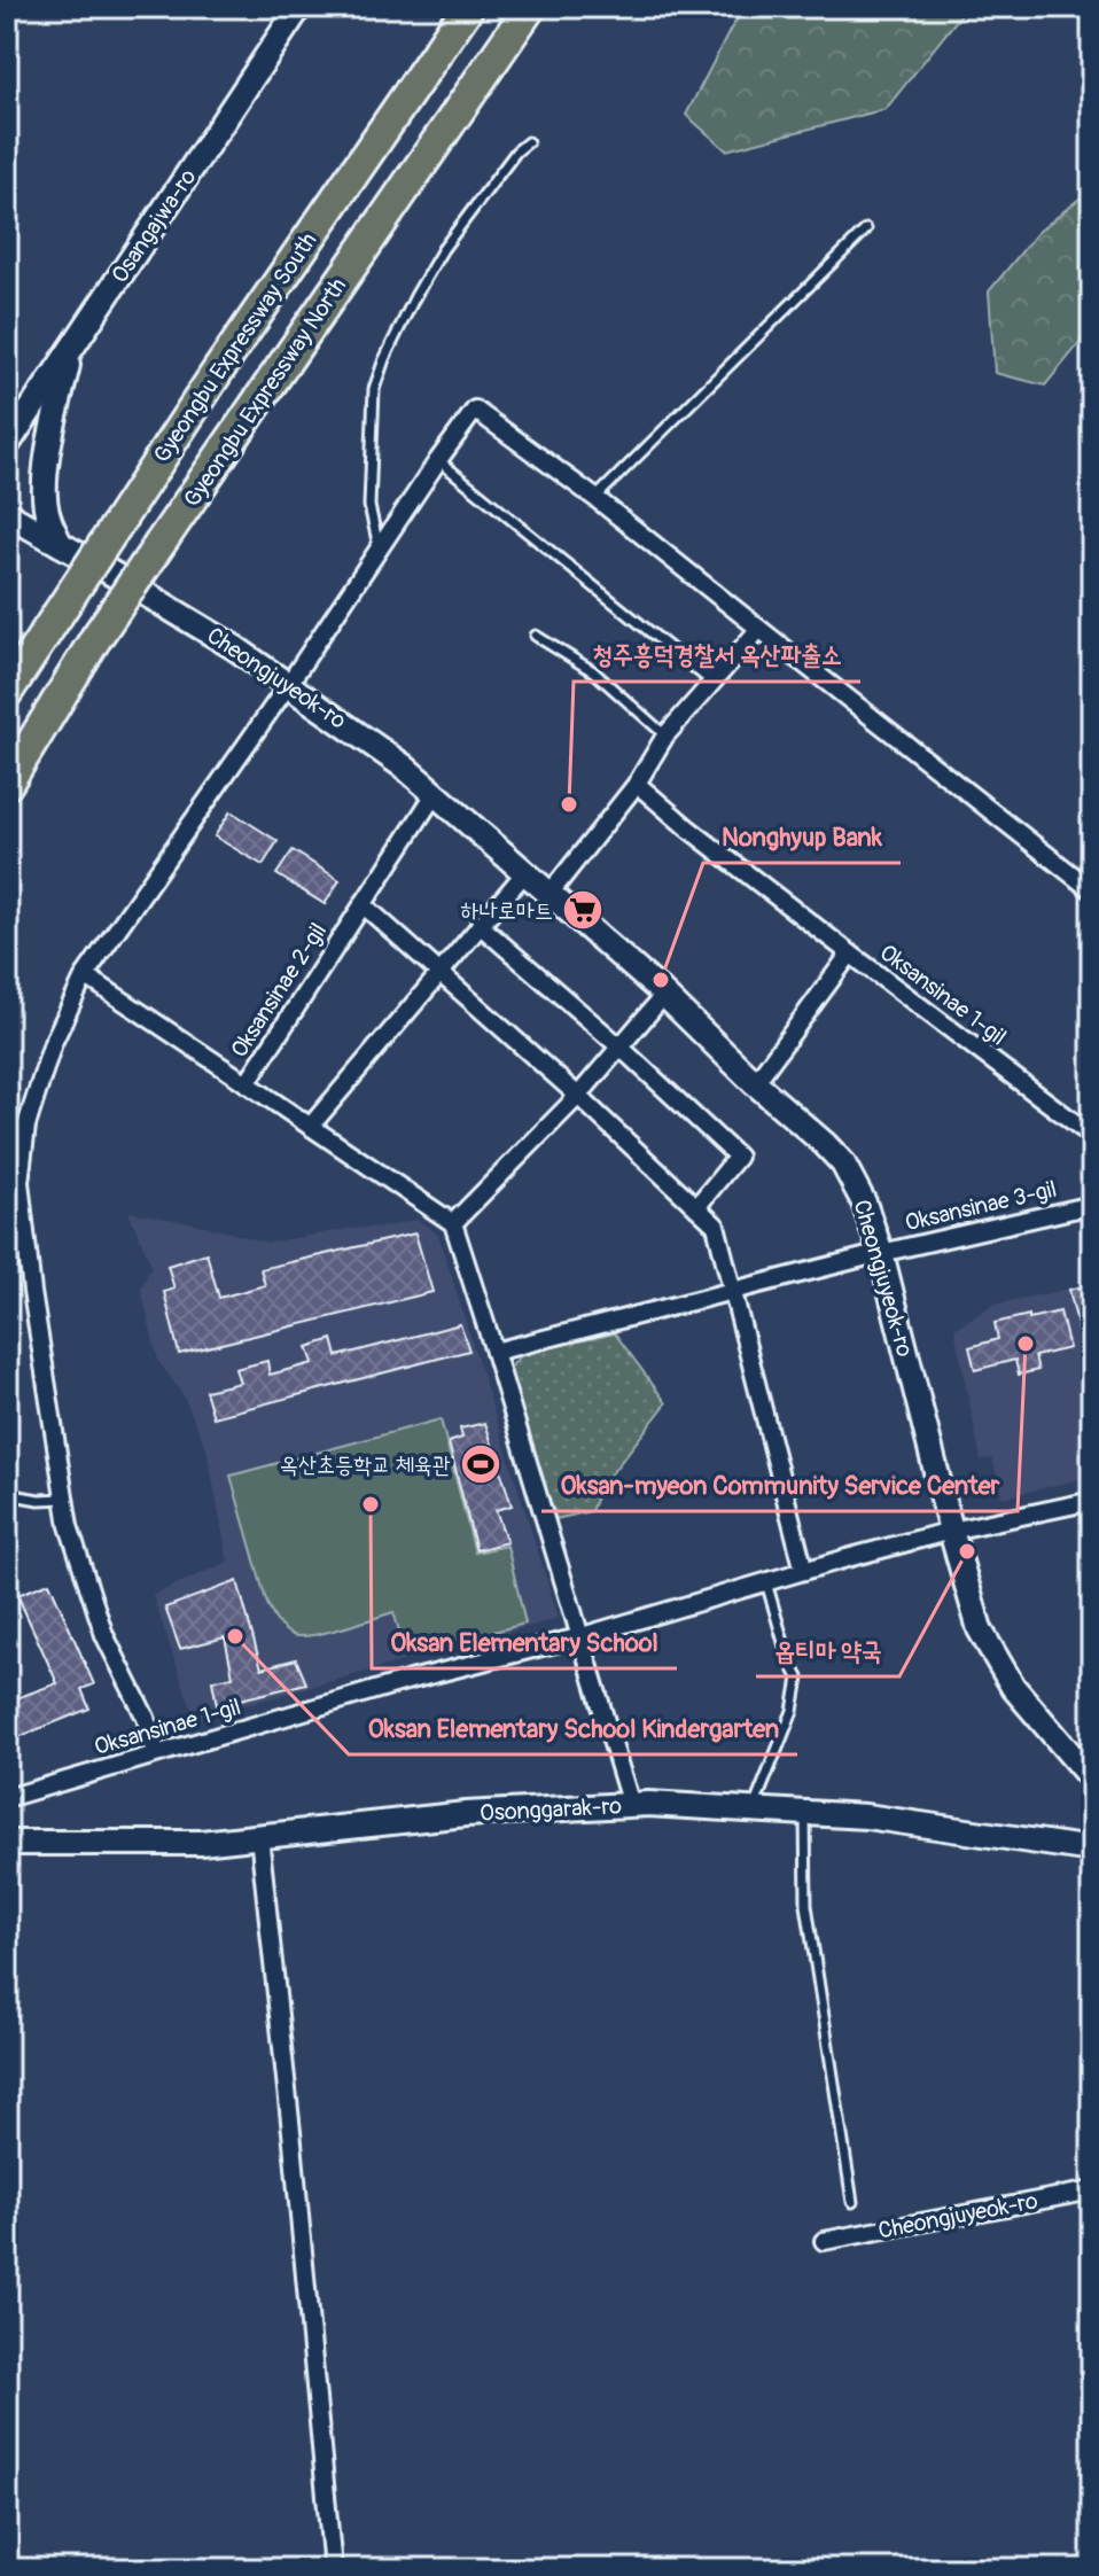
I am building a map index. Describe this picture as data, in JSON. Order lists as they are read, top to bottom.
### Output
{
  "streets": {
    "highway": ["Gyeongbu Expressway South", "Gyeongbu Expressway North"],
    "main road": ["Osangajwa-ro", "Cheongjuyeok-ro", "Osonggarak-ro"],
    "street": ["Oksansinae 2-gil", "Oksansinae 1-gil", "Oksansinae 3-gil"]
  },
  "crossings": [
    ["Cheongjuyeok-ro", "Oksansinae 2-gil"],
    ["Cheongjuyeok-ro", "Oksansinae 1-gil"],
    ["Cheongjuyeok-ro", "Oksansinae 3-gil"]
  ],
  "places": {
    "other": [
      "청주흥덕경찰서 옥산파출소",
      "Nonghyup Bank",
      "Oksan-myeon Community Service Center",
      "Oksan Elementary School",
      "옵티마 약국",
      "Oksan Elementary School Kindergarten"
    ],
    "supermarket": ["하나로마트"],
    "sports": ["옥산초등학교 체육관"]
  }
}
